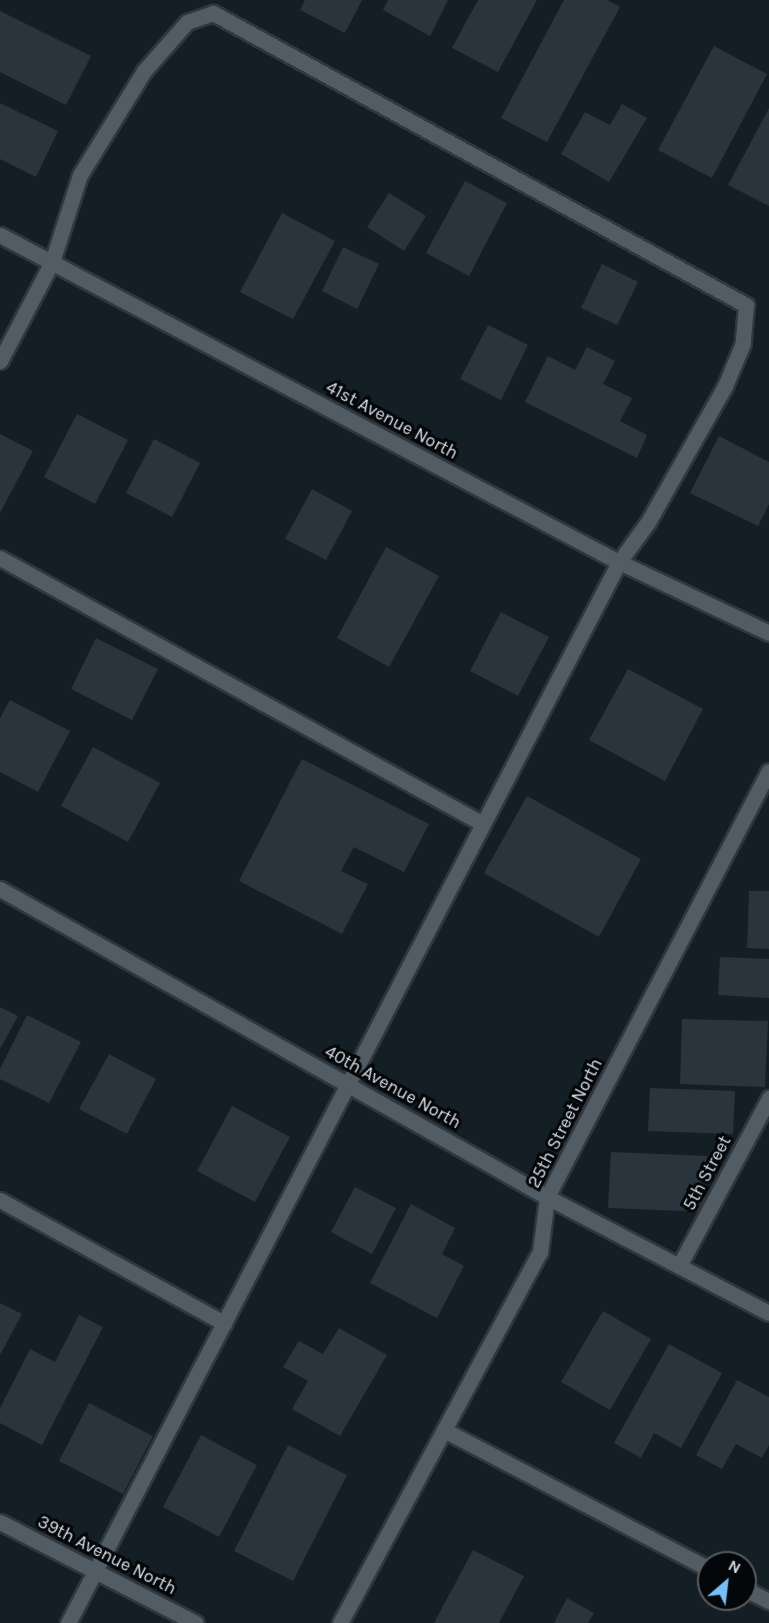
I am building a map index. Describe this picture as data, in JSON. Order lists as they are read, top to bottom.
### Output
{
  "streets": {
    "street": [
      "41st Avenue North",
      "40th Avenue North",
      "25th Street North",
      "5th Street",
      "39th Avenue North"
    ]
  },
  "crossings": [
    ["40th Avenue North", "25th Street North"],
    ["40th Avenue North", "5th Street"]
  ],
  "north": "top right"
}
